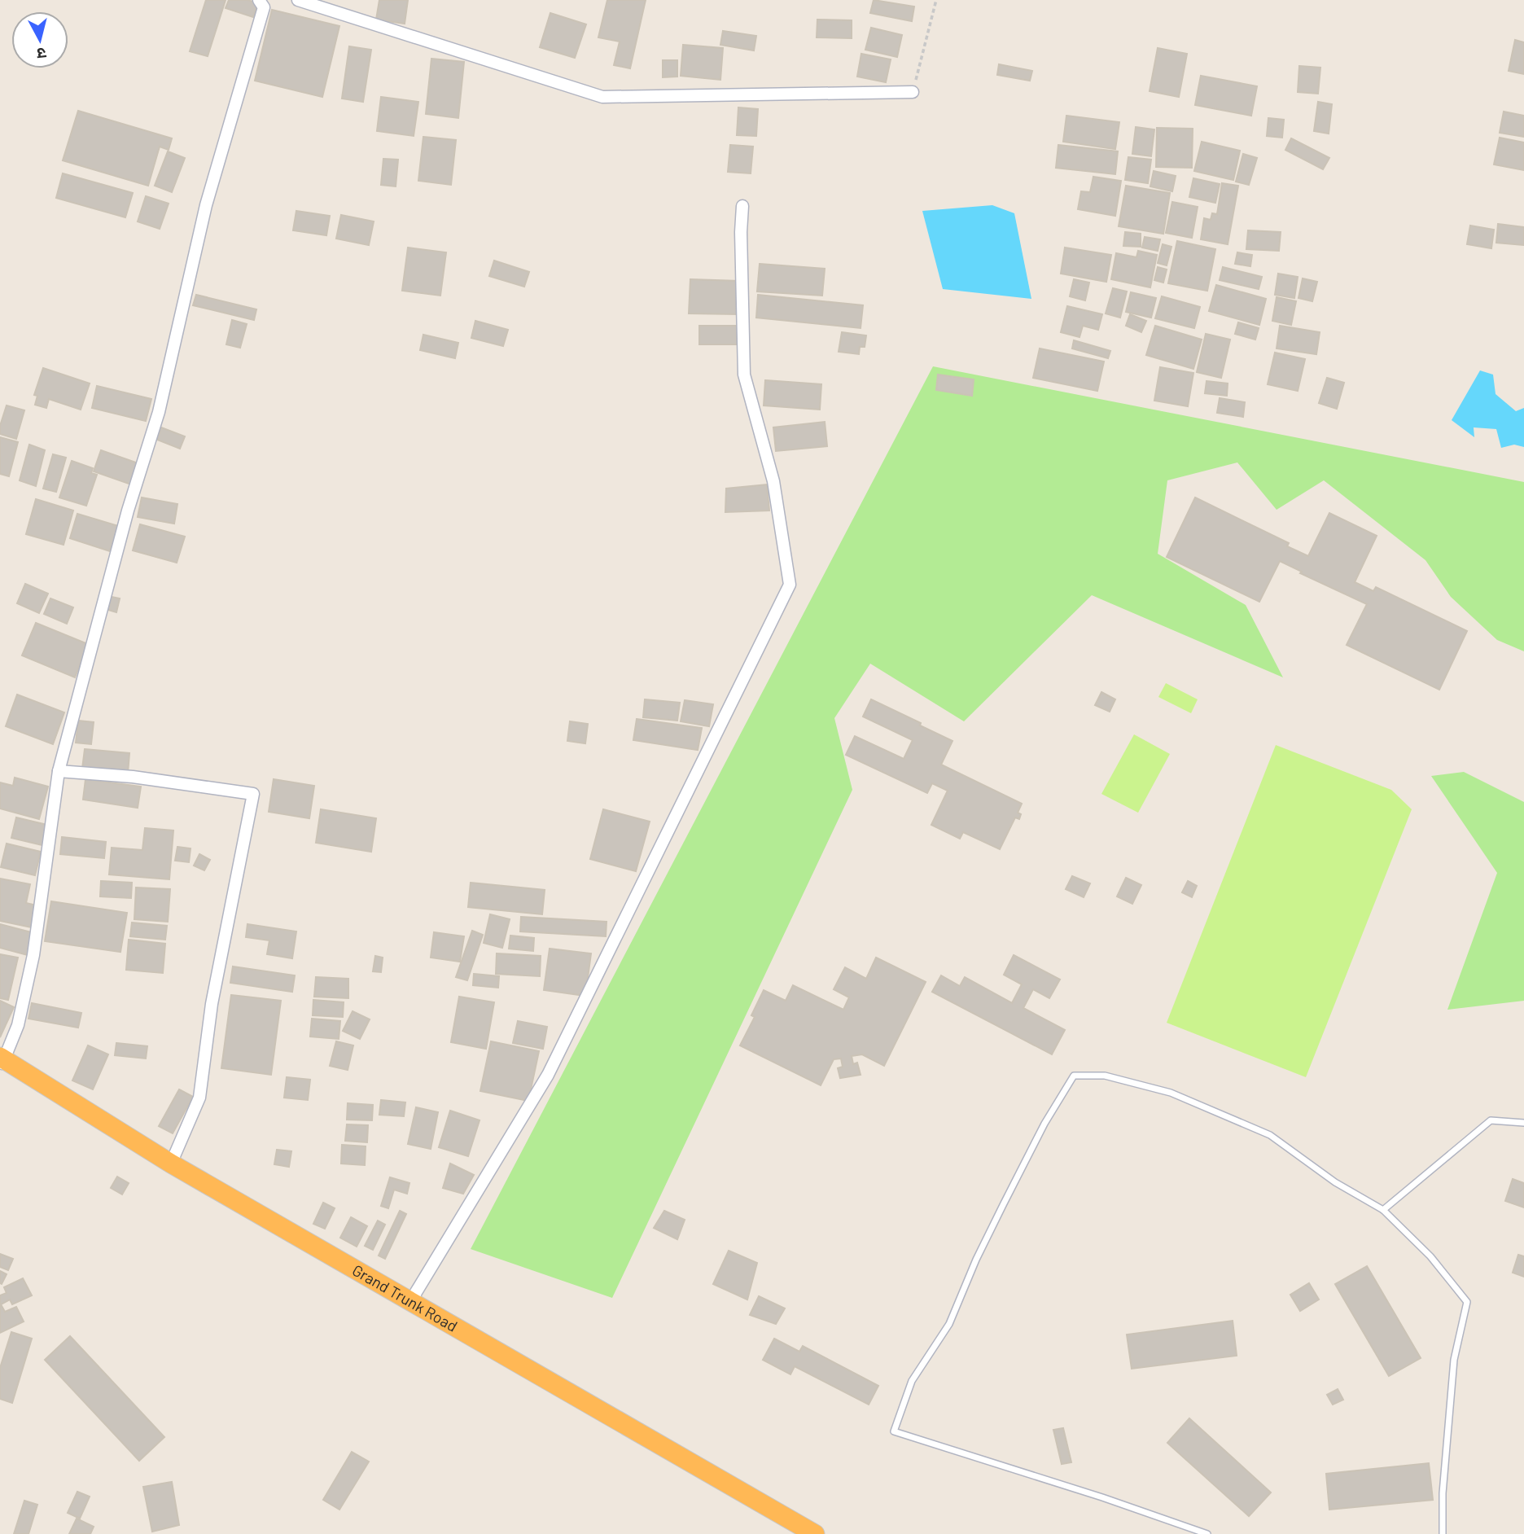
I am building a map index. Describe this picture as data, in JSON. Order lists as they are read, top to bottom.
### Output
{
  "streets": {
    "highway": ["Grand Trunk Road"]
  },
  "north": "bottom"
}
